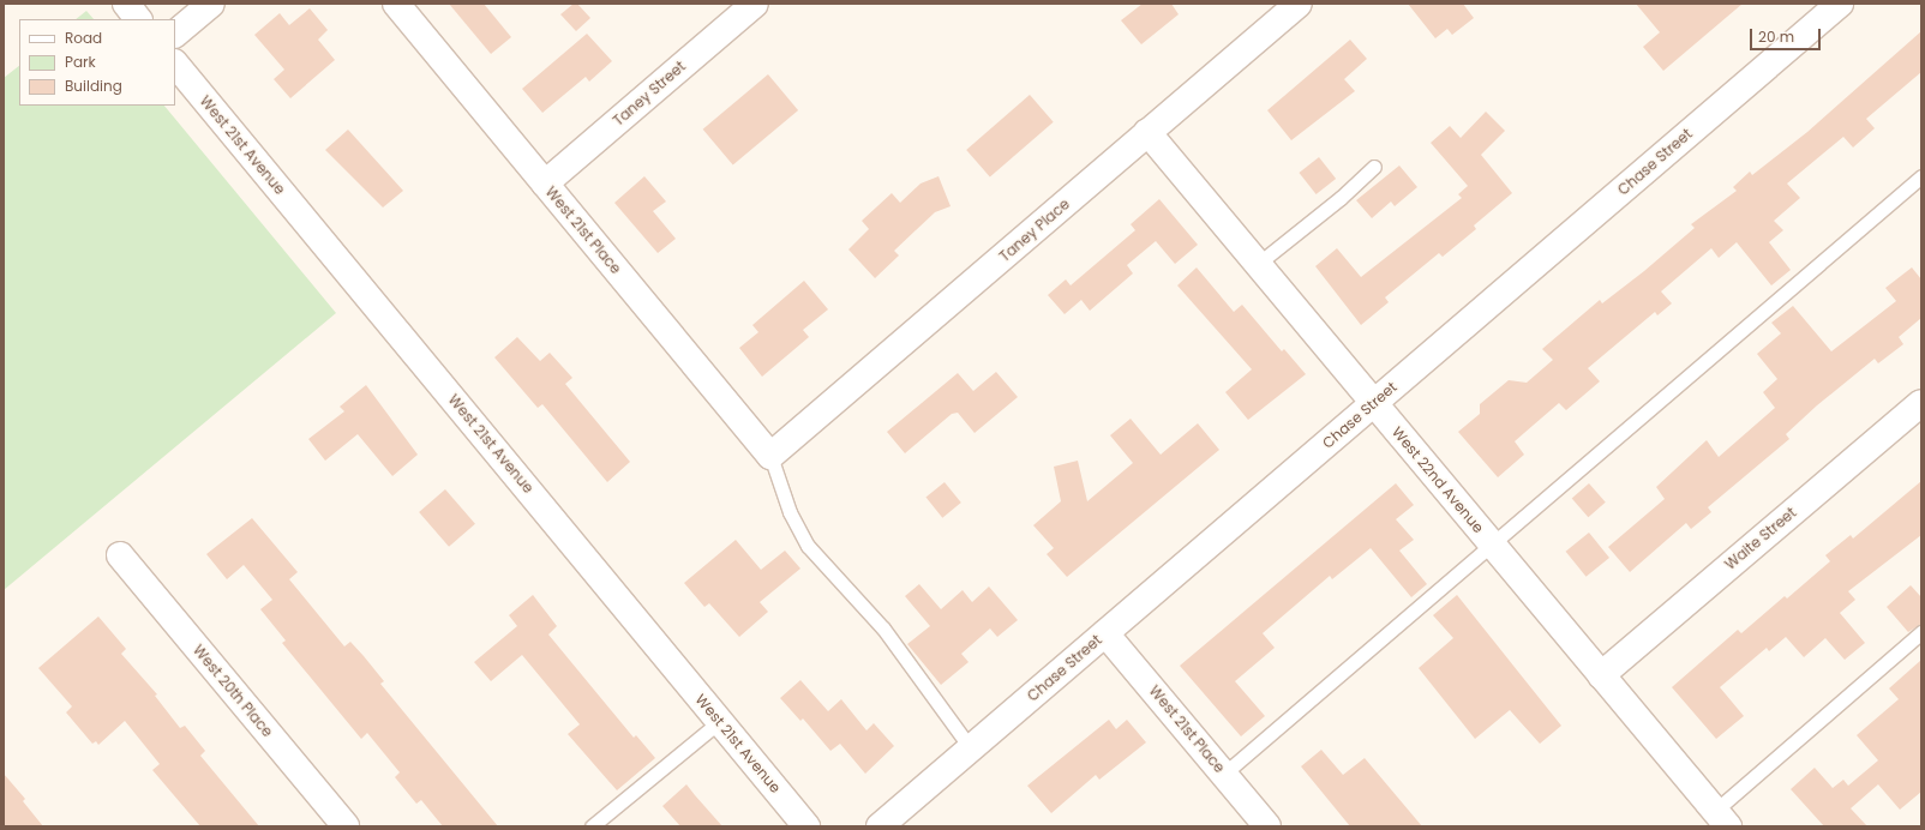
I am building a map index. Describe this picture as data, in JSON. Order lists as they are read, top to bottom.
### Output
{
  "streets": {
    "street": [
      "Taney Street",
      "West 21st Avenue",
      "Chase Street",
      "West 21st Place",
      "Taney Place",
      "West 22nd Avenue",
      "Waite Street",
      "West 20th Place"
    ]
  },
  "crossings": [
    ["Taney Street", "West 21st Place"],
    ["Chase Street", "West 21st Place"],
    ["Chase Street", "West 22nd Avenue"],
    ["West 21st Place", "Taney Place"],
    ["Taney Place", "West 22nd Avenue"],
    ["West 22nd Avenue", "Waite Street"]
  ],
  "legend": ["Road", "Park", "Building"],
  "scale_bar": "20 m"
}
